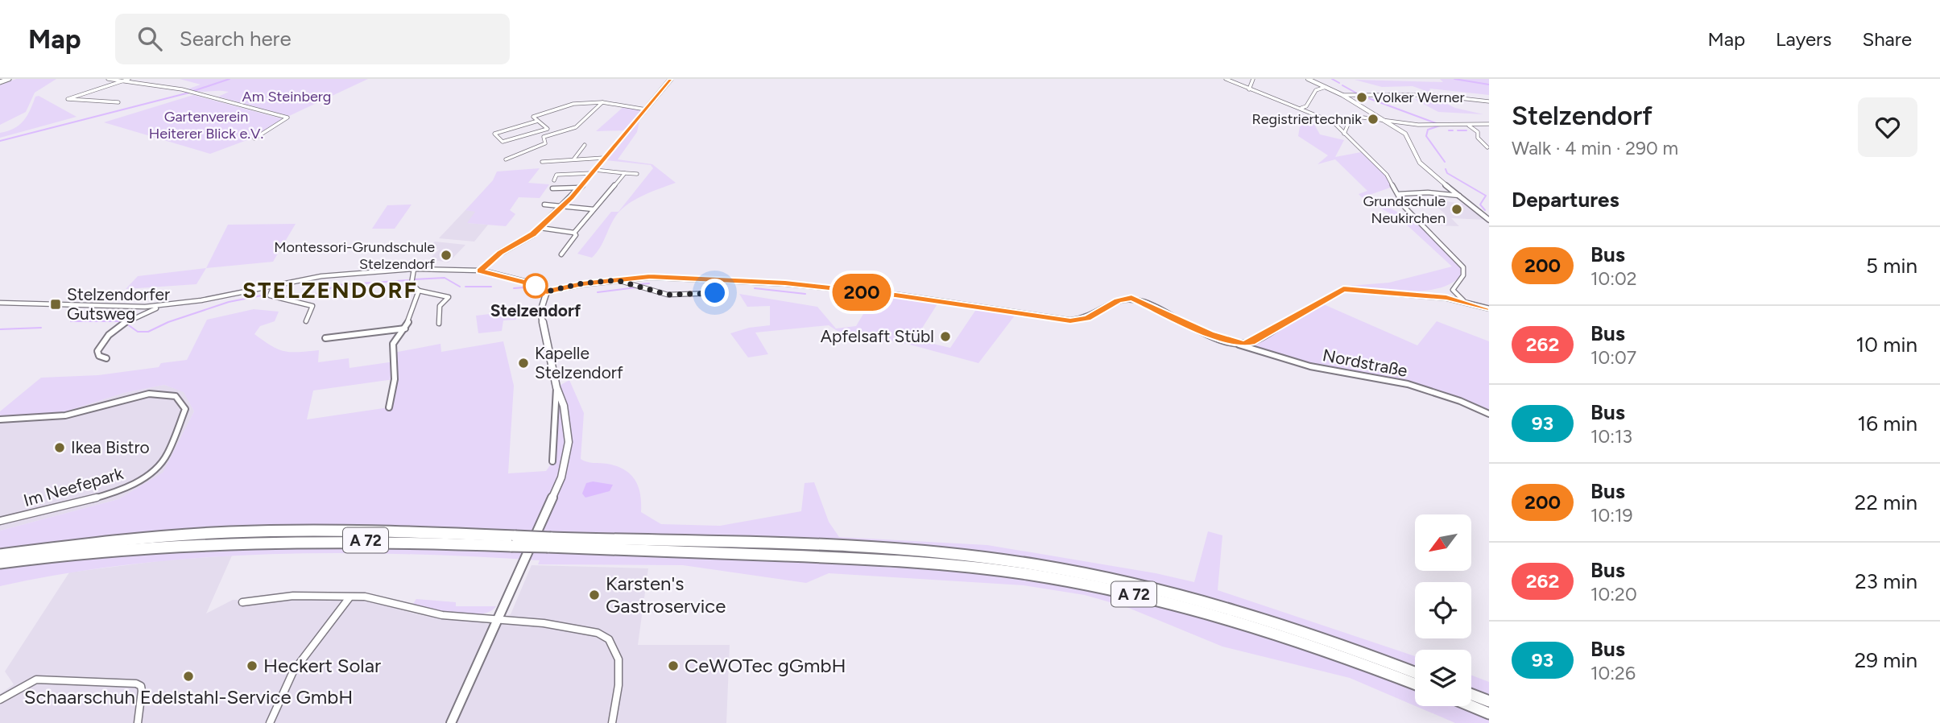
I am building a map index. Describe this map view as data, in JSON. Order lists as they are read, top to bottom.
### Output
{
  "streets": {
    "highway": ["A 72"],
    "street": ["Nordstraße", "Im Neefepark"]
  },
  "districts": ["STELZENDORF"],
  "parks": ["Am Steinberg", "Gartenverein Heiterer Blick e.V."],
  "places": {
    "other": [
      "Volker Werner",
      "Registriertechnik",
      "Grundschule Neukirchen",
      "Montessori-Grundschule Stelzendorf",
      "Stelzendorf",
      "Apfelsaft Stübl",
      "Kapelle Stelzendorf",
      "Ikea Bistro",
      "Karsten's Gastroservice",
      "Heckert Solar",
      "CeWOTec gGmbH",
      "Schaarschuh Edelstahl-Service GmbH"
    ],
    "transit": ["Stelzendorfer Gutsweg"]
  },
  "lines": ["bus line 200"],
  "north": "bottom left",
  "page": {
    "header": "Map",
    "search": "Search here",
    "nav": ["Map", "Layers", "Share"],
    "on_map": "200",
    "heading": [
      ["Stelzendorf", "Walk · 4 min · 290 m"],
      "Departures"
    ],
    "list": [
      {
        "mark": "200",
        "name": "Bus",
        "note": "10:02",
        "value": "5 min"
      },
      {
        "mark": "262",
        "name": "Bus",
        "note": "10:07",
        "value": "10 min"
      },
      {
        "mark": "93",
        "name": "Bus",
        "note": "10:13",
        "value": "16 min"
      },
      {
        "mark": "200",
        "name": "Bus",
        "note": "10:19",
        "value": "22 min"
      },
      {
        "mark": "262",
        "name": "Bus",
        "note": "10:20",
        "value": "23 min"
      },
      {
        "mark": "93",
        "name": "Bus",
        "note": "10:26",
        "value": "29 min"
      }
    ]
  }
}
